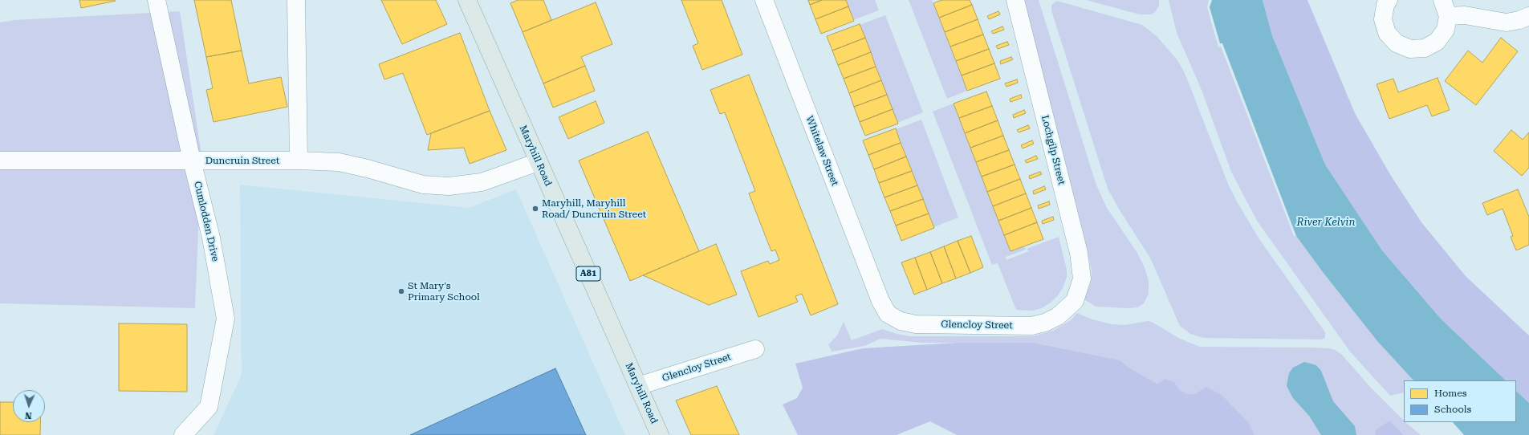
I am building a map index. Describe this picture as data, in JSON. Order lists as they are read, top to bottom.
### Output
{
  "streets": {
    "main road": ["Maryhill Road", "A81"],
    "street": [
      "Lochgilp Street",
      "Whitelaw Street",
      "Duncruin Street",
      "Cumlodden Drive",
      "Glencloy Street"
    ]
  },
  "crossings": [
    ["Lochgilp Street", "Glencloy Street"],
    ["Whitelaw Street", "Glencloy Street"],
    ["Maryhill Road", "Duncruin Street"],
    ["Maryhill Road", "Glencloy Street"],
    ["Duncruin Street", "Cumlodden Drive"]
  ],
  "water": ["River Kelvin"],
  "places": ["Maryhill, Maryhill Road/ Duncruin Street", "St Mary's Primary School"],
  "legend": ["Homes", "Schools"],
  "north": "bottom"
}
